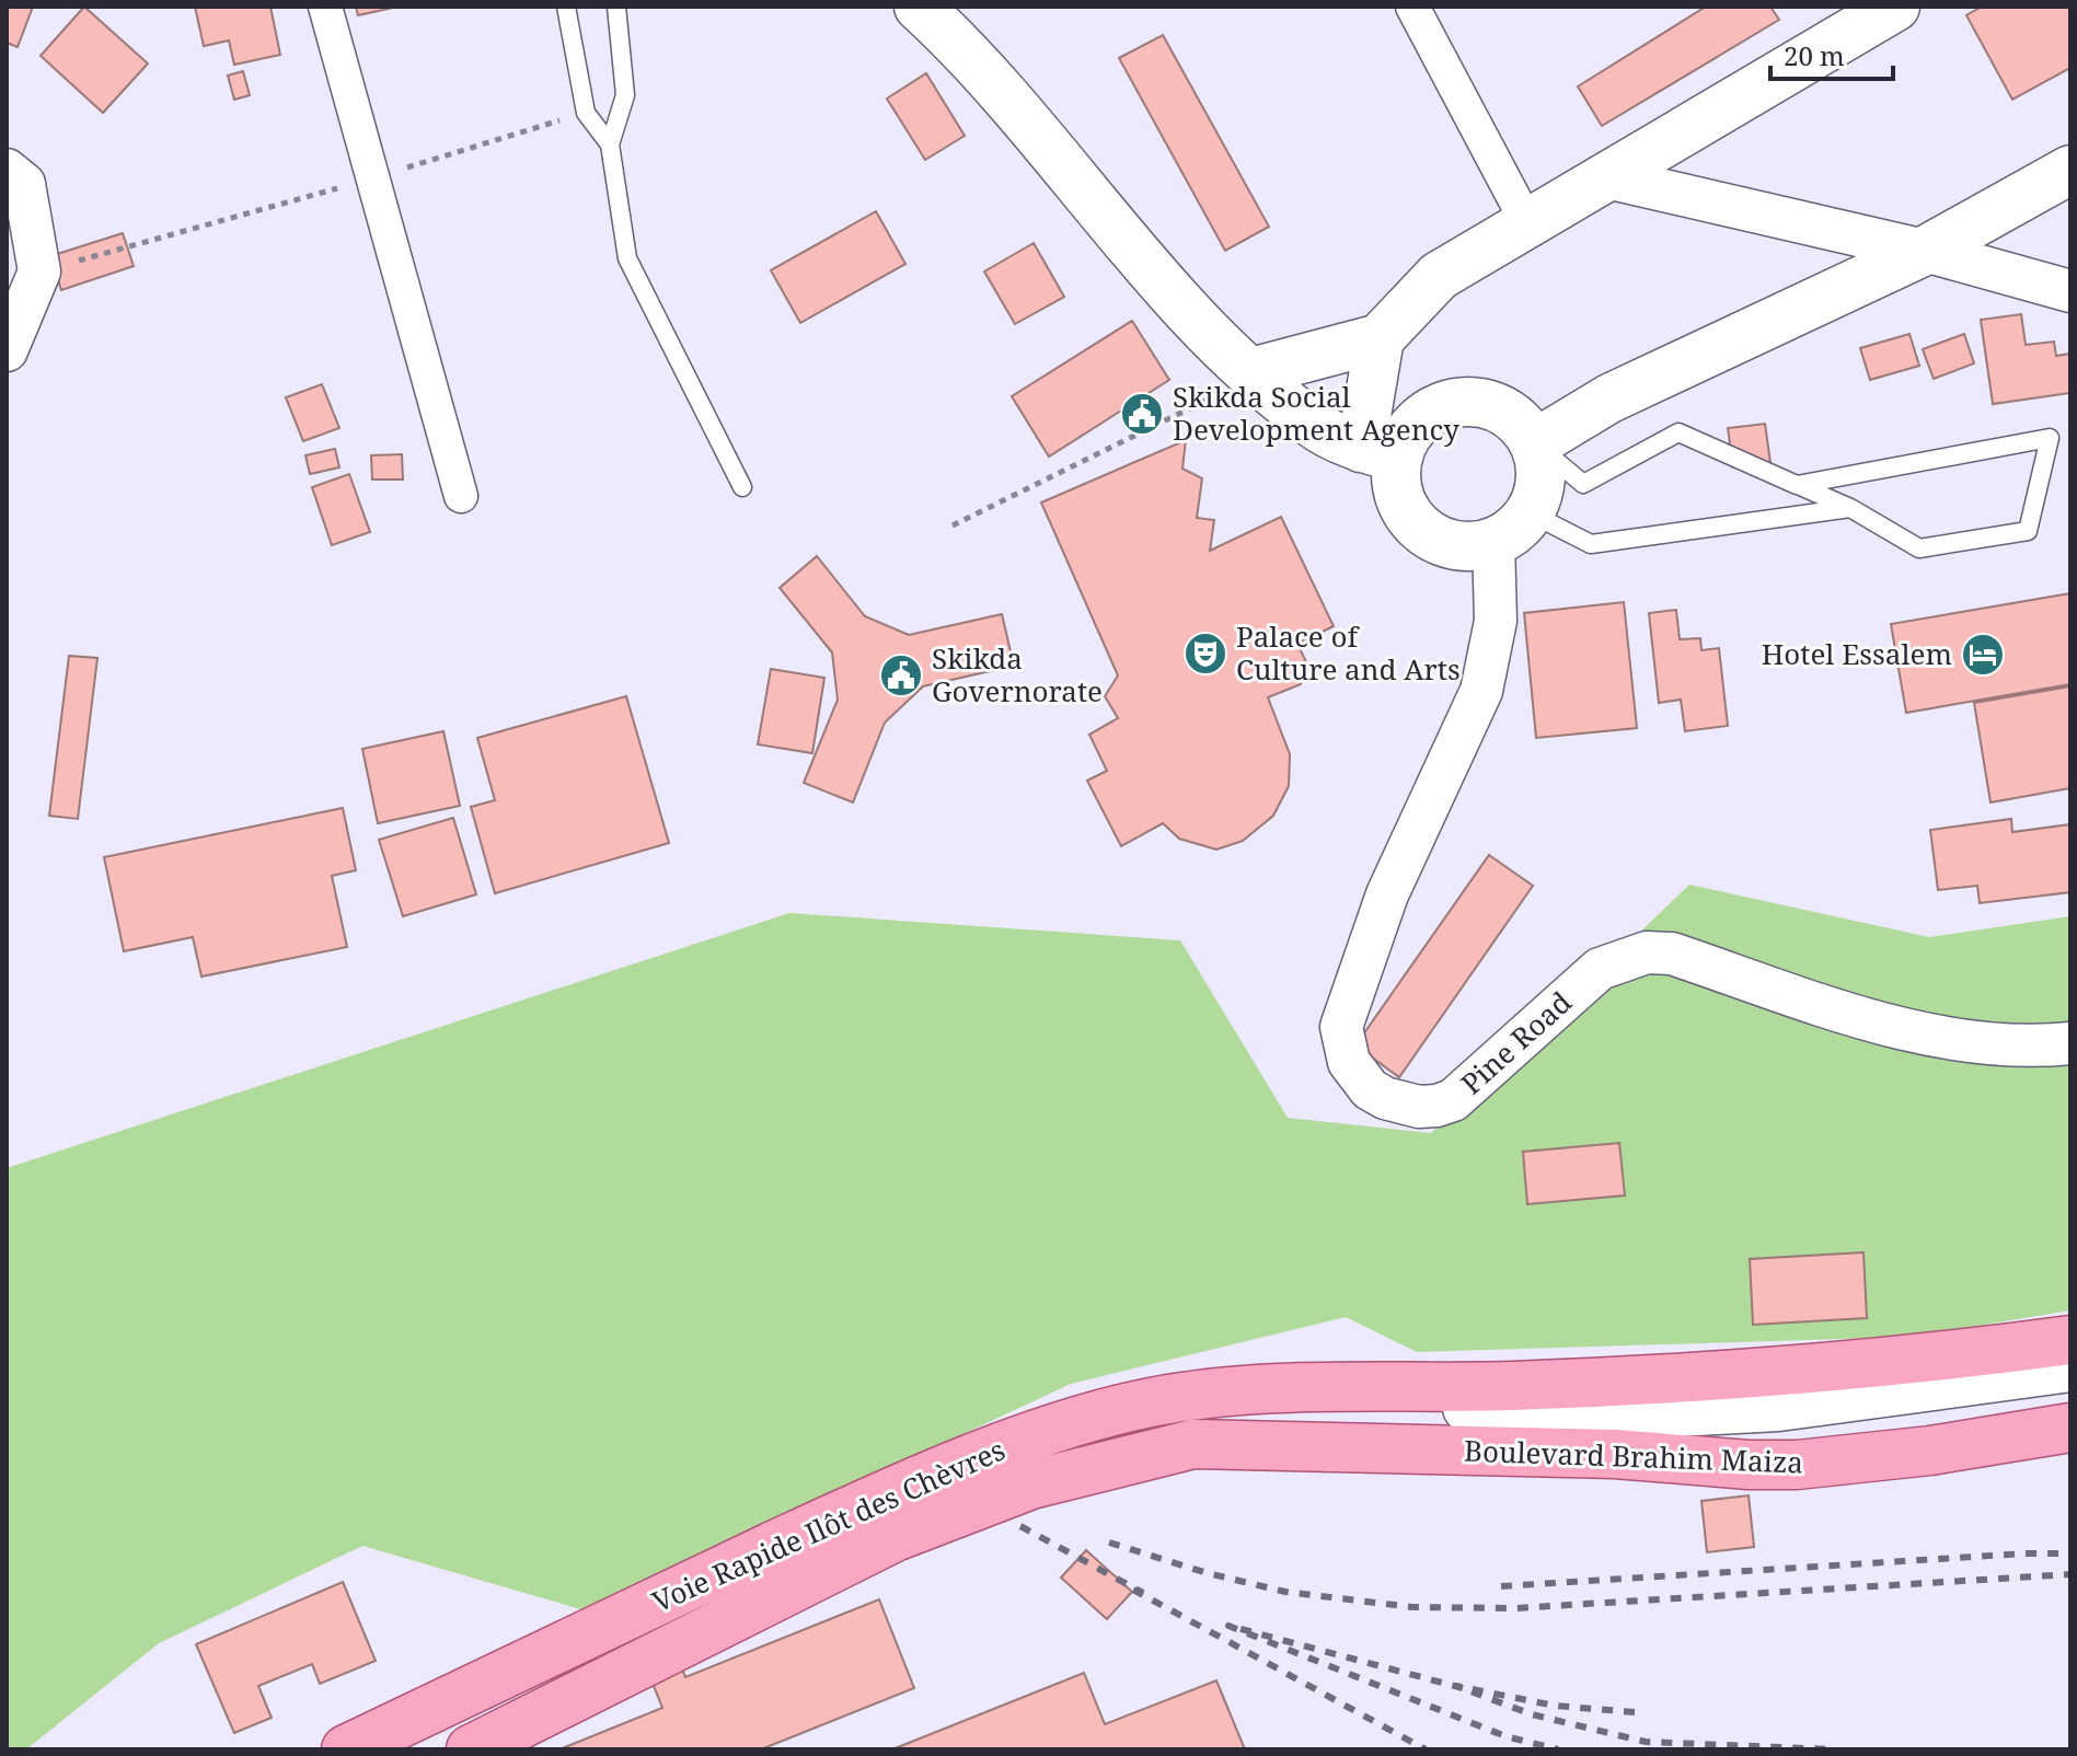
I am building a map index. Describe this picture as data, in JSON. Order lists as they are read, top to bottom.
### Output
{
  "streets": {
    "main road": ["Boulevard Brahim Maiza", "Voie Rapide Ilôt des Chèvres"],
    "street": ["Pine Road"]
  },
  "crossings": [
    ["Boulevard Brahim Maiza", "Voie Rapide Ilôt des Chèvres"]
  ],
  "places": {
    "public building": ["Skikda Social Development Agency", "Skikda Governorate"],
    "theatre": ["Palace of Culture and Arts"],
    "hotel": ["Hotel Essalem"]
  },
  "scale_bar": "20 m"
}
